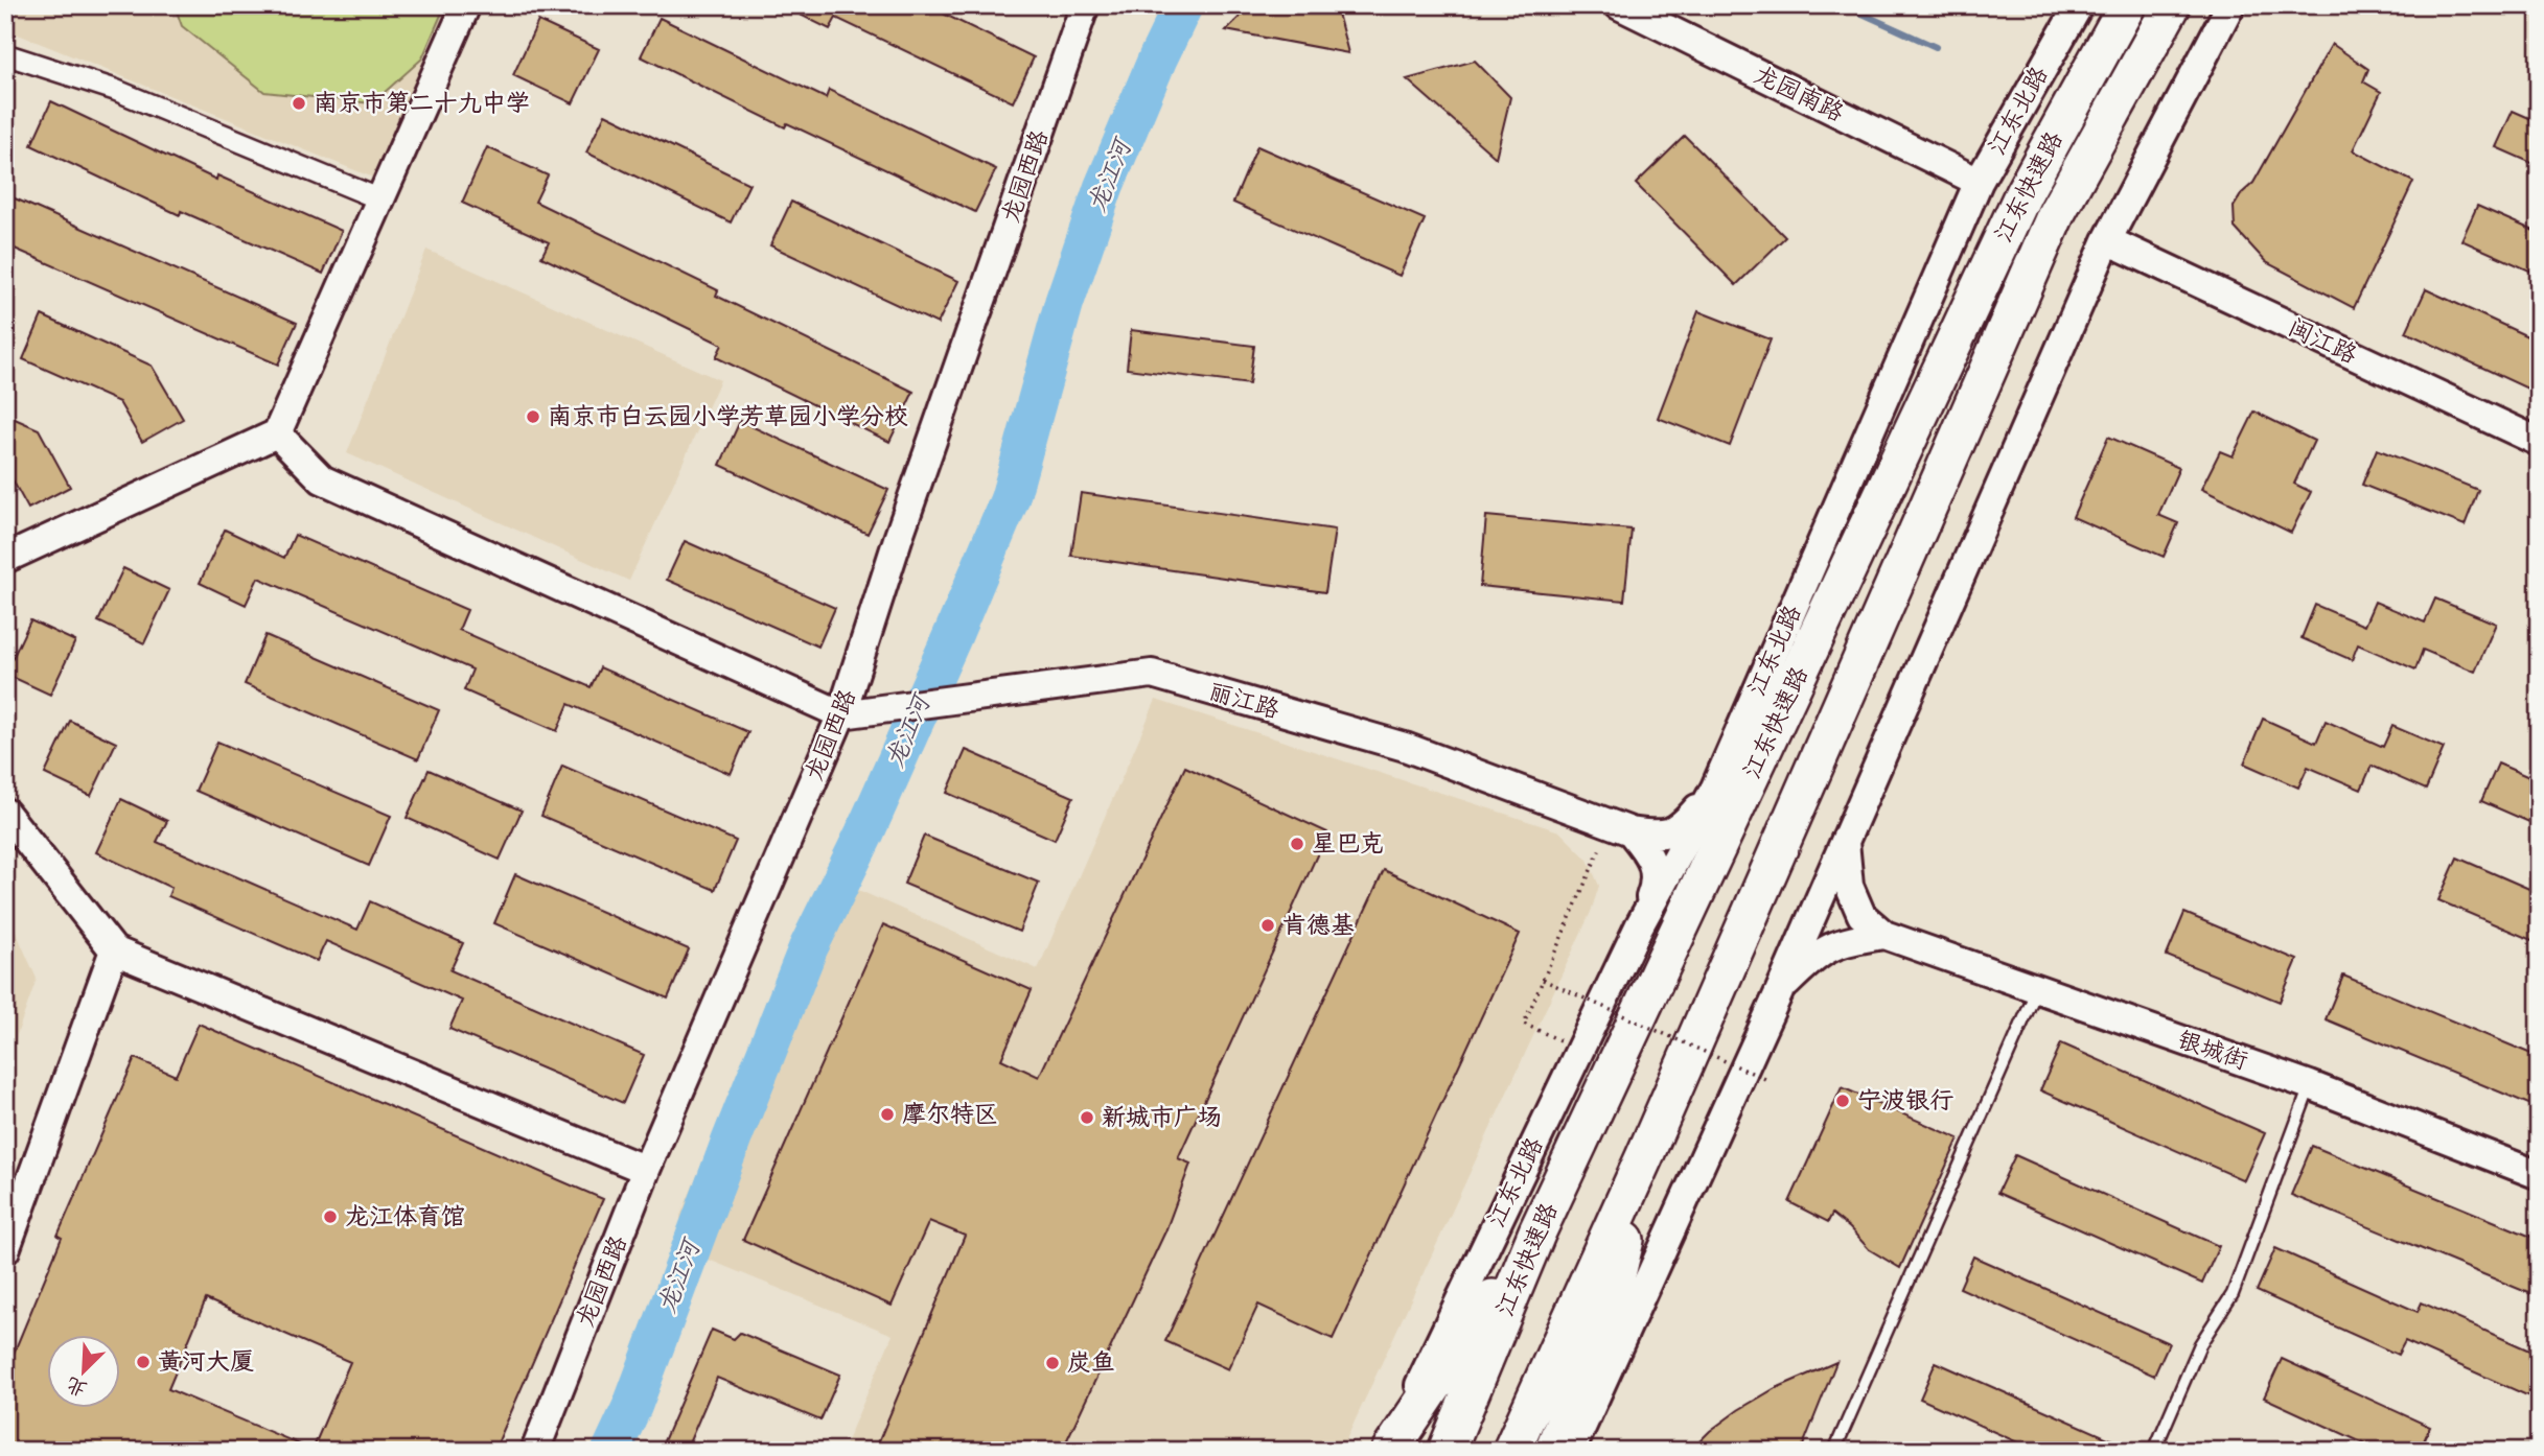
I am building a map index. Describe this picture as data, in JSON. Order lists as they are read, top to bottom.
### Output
{
  "streets": {
    "highway": ["江东快速路"],
    "street": [
      "龙园南路",
      "江东北路",
      "龙园西路",
      "闽江路",
      "丽江路",
      "银城街"
    ]
  },
  "crossings": [
    ["龙园南路", "江东北路"],
    ["江东北路", "丽江路"],
    ["龙园西路", "丽江路"]
  ],
  "water": ["龙江河"],
  "places": [
    "南京市第二十九中学",
    "南京市白云园小学芳草园小学分校",
    "星巴克",
    "肯德基",
    "宁波银行",
    "摩尔特区",
    "新城市广场",
    "龙江体育馆",
    "黄河大厦",
    "炭鱼"
  ],
  "north": "bottom left"
}
